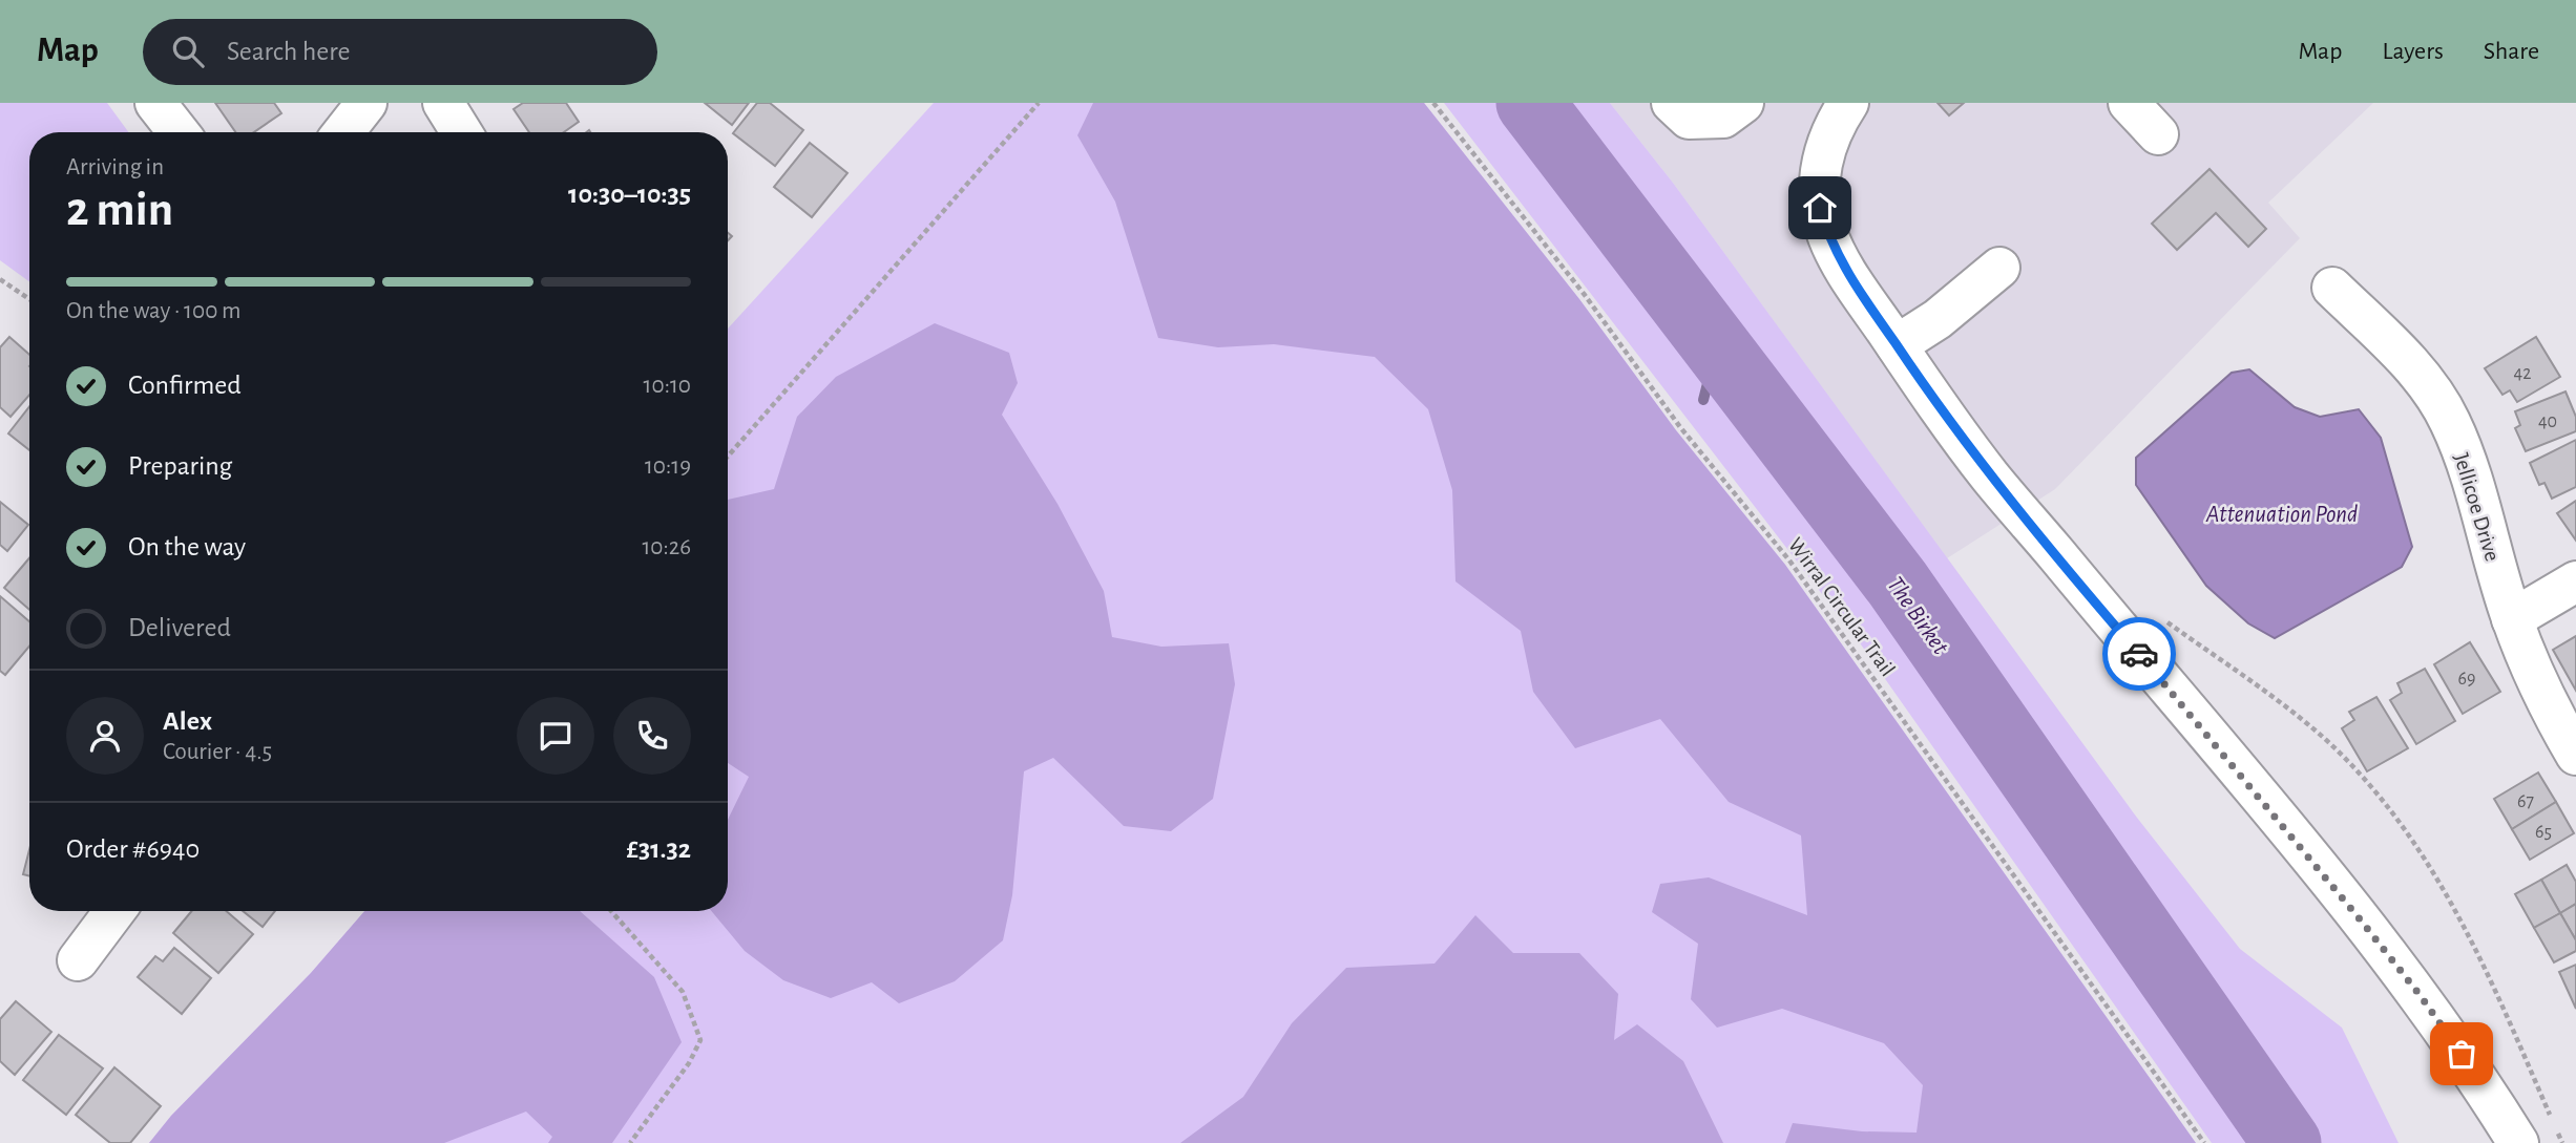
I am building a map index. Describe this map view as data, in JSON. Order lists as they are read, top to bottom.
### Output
{
  "streets": {
    "street": ["Jellicoe Drive"],
    "path": ["Wirral Circular Trail"]
  },
  "water": ["Attenuation Pond", "The Birket"],
  "house_numbers": [
    "42",
    "40",
    "69",
    "67",
    "65"
  ],
  "page": {
    "header": "Map",
    "search": "Search here",
    "nav": ["Map", "Layers", "Share"],
    "heading": ["2 min", "Arriving in", "10:30–10:35"],
    "panel": [
      "Alex",
      "Courier · 4.5",
      "Order #6940",
      "£31.32"
    ],
    "bar": "On the way · 100 m",
    "list": [
      ["Confirmed", "10:10"],
      ["Preparing", "10:19"],
      ["On the way", "10:26"],
      "Delivered"
    ]
  }
}
